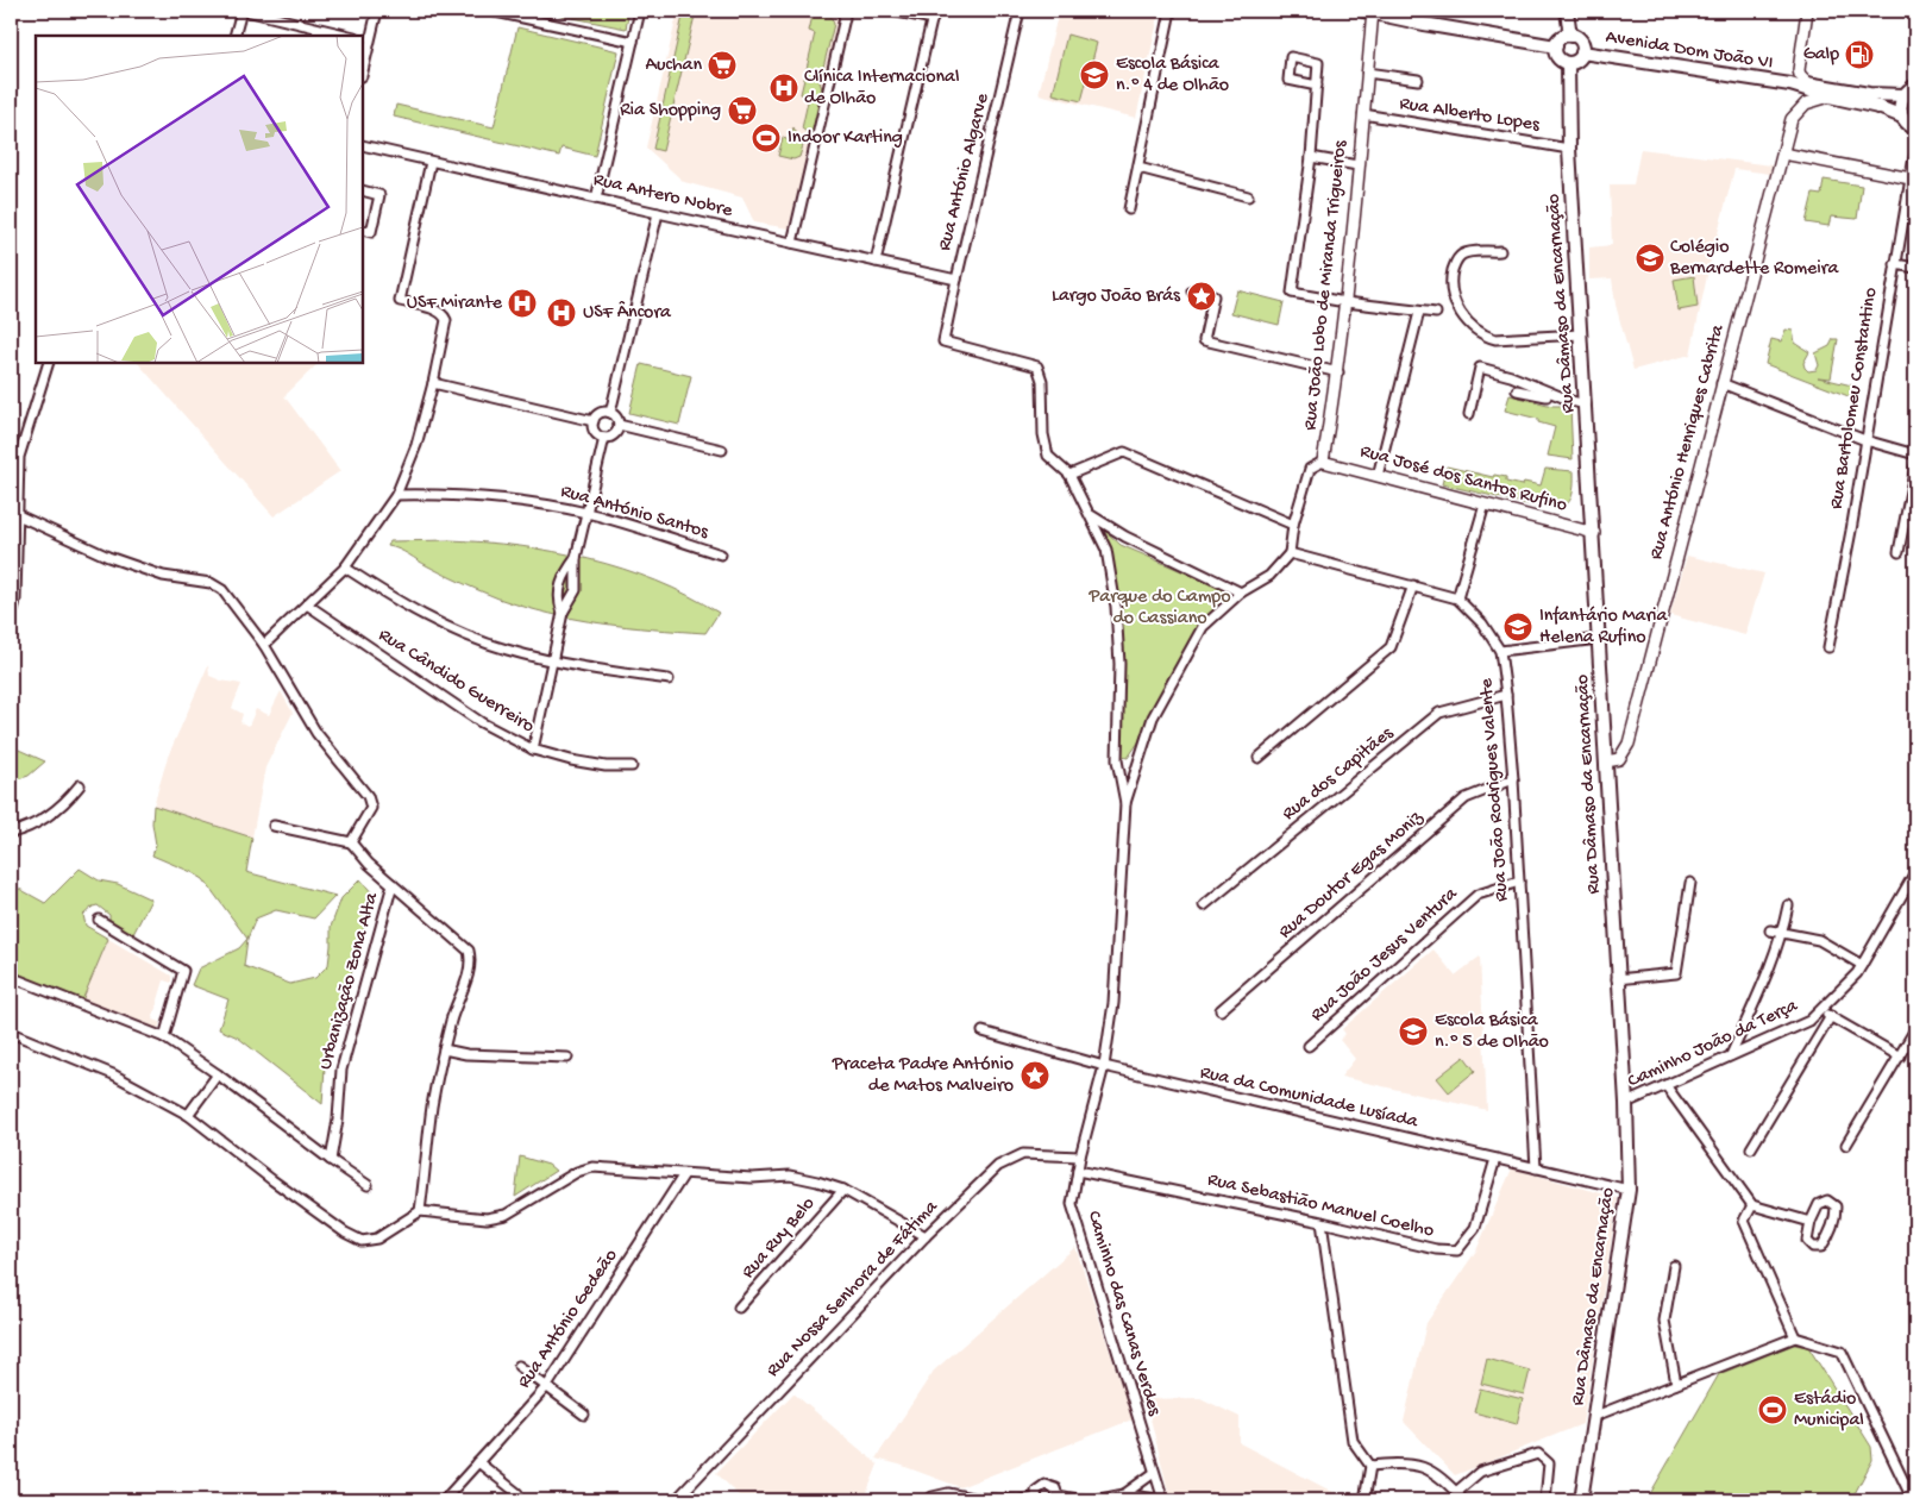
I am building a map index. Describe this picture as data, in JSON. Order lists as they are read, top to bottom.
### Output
{
  "streets": {
    "main road": ["Avenida Dom João VI", "Rua Dâmaso da Encarnação"],
    "street": [
      "Rua Alberto Lopes",
      "Rua António Algarve",
      "Rua Antero Nobre",
      "Rua João Lobo de Miranda Trigueiros",
      "Rua Bartolomeu Constantino",
      "Rua António Henriques Cabrita",
      "Rua José dos Santos Rufino",
      "Rua António Santos",
      "Rua Cândido Guerreiro",
      "Rua dos Capitães",
      "Rua João Rodrigues Valente",
      "Rua Doutor Egas Moniz",
      "Rua João Jesus Ventura",
      "Urbanização Zona Alta",
      "Caminho João da Terça",
      "Rua da Comunidade Lusíada",
      "Rua Sebastião Manuel Coelho",
      "Rua Ruy Belo",
      "Rua Nossa Senhora de Fátima",
      "Caminho das Canas Verdes",
      "Rua António Gedeão"
    ]
  },
  "crossings": [
    ["Avenida Dom João VI", "Rua Dâmaso da Encarnação"],
    ["Avenida Dom João VI", "Rua António Henriques Cabrita"],
    ["Rua Alberto Lopes", "Rua João Lobo de Miranda Trigueiros"],
    ["Rua Alberto Lopes", "Rua Dâmaso da Encarnação"],
    ["Rua António Algarve", "Rua Antero Nobre"],
    ["Rua João Lobo de Miranda Trigueiros", "Rua José dos Santos Rufino"],
    ["Rua João Lobo de Miranda Trigueiros", "Rua João Rodrigues Valente"],
    ["Rua Dâmaso da Encarnação", "Rua António Henriques Cabrita"],
    ["Rua Dâmaso da Encarnação", "Rua José dos Santos Rufino"],
    ["Rua Dâmaso da Encarnação", "Caminho João da Terça"],
    ["Rua Dâmaso da Encarnação", "Rua da Comunidade Lusíada"],
    ["Rua dos Capitães", "Rua João Rodrigues Valente"],
    ["Rua João Rodrigues Valente", "Rua Doutor Egas Moniz"],
    ["Rua João Rodrigues Valente", "Rua João Jesus Ventura"],
    ["Rua João Rodrigues Valente", "Rua da Comunidade Lusíada"],
    ["Rua da Comunidade Lusíada", "Rua Sebastião Manuel Coelho"],
    ["Rua da Comunidade Lusíada", "Caminho das Canas Verdes"],
    ["Rua Sebastião Manuel Coelho", "Caminho das Canas Verdes"],
    ["Rua Nossa Senhora de Fátima", "Caminho das Canas Verdes"]
  ],
  "parks": ["Parque do Campo do Cassiano"],
  "places": {
    "fuel station": ["Galp"],
    "supermarket": ["Auchan", "Ria Shopping"],
    "school or university": [
      "Escola Básica n.º 4 de Olhão",
      "Colégio Bernardette Romeira",
      "Infantário Maria Helena Rufino",
      "Escola Básica n.º 5 de Olhão"
    ],
    "hospital": ["Clínica Internacional de Olhão", "USF Mirante", "USF Âncora"],
    "sports": ["Indoor Karting", "Estádio Municipal"],
    "place": ["Largo João Brás", "Praceta Padre António de Matos Malveiro"]
  }
}
